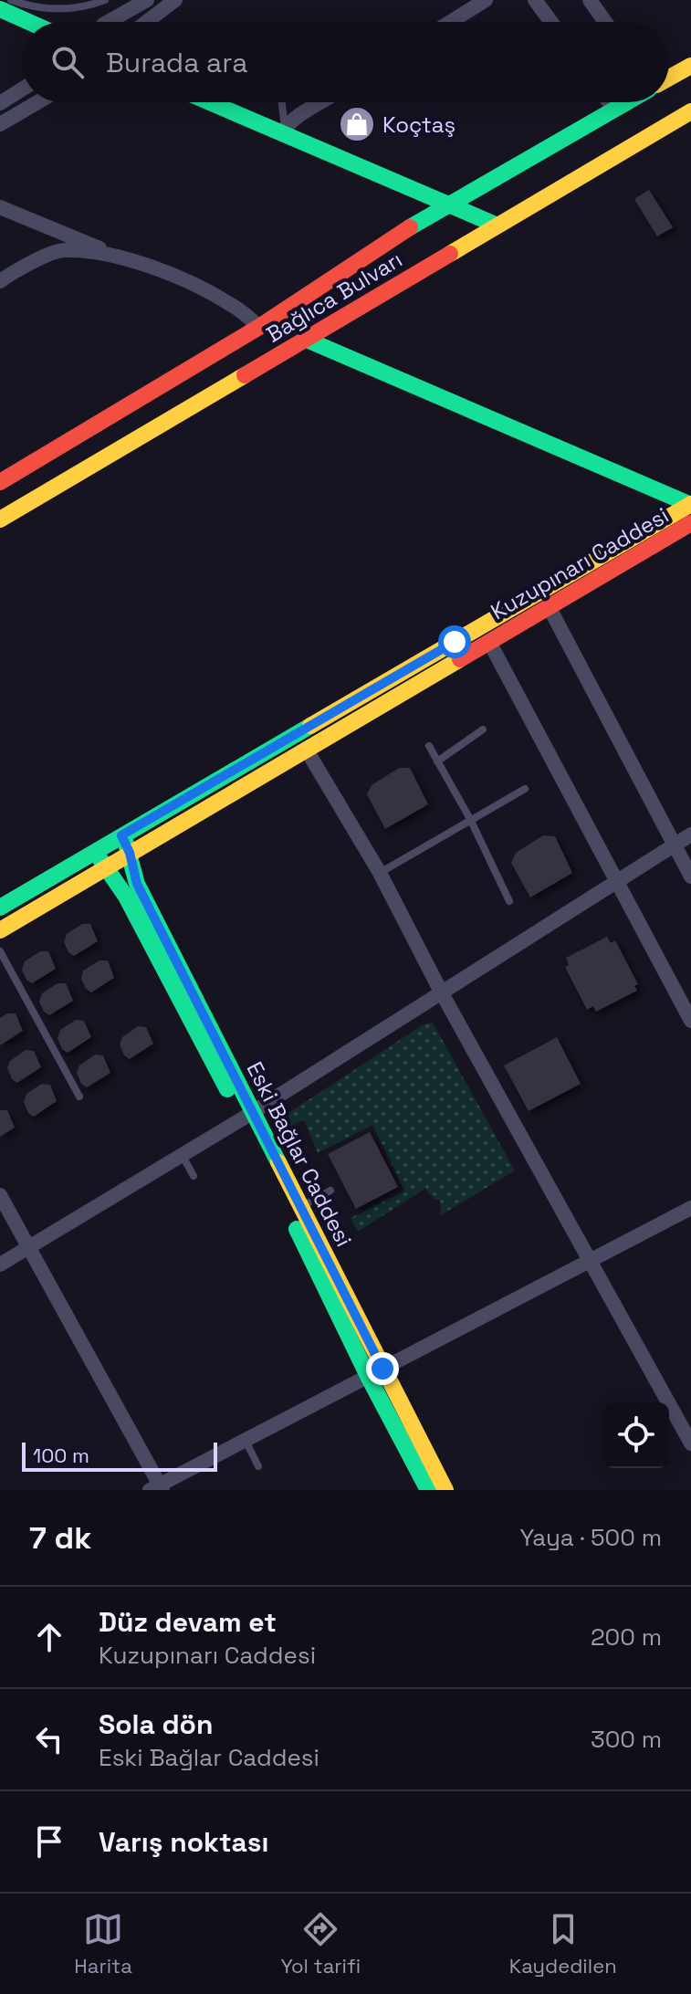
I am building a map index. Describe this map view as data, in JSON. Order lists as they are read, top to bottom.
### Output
{
  "streets": {
    "street": ["Bağlıca Bulvarı", "Kuzupınarı Caddesi", "Eski Bağlar Caddesi"]
  },
  "crossings": [
    ["Kuzupınarı Caddesi", "Eski Bağlar Caddesi"]
  ],
  "places": {
    "shop": ["Koçtaş"]
  },
  "scale_bar": "100 m",
  "page": {
    "search": "Burada ara",
    "scale": "100 m",
    "heading": ["7 dk", "Yaya · 500 m"],
    "list": [
      ["Düz devam et", "Kuzupınarı Caddesi", "200 m"],
      ["Sola dön", "Eski Bağlar Caddesi", "300 m"],
      "Varış noktası"
    ],
    "nav": ["Harita", "Yol tarifi", "Kaydedilen"]
  }
}
